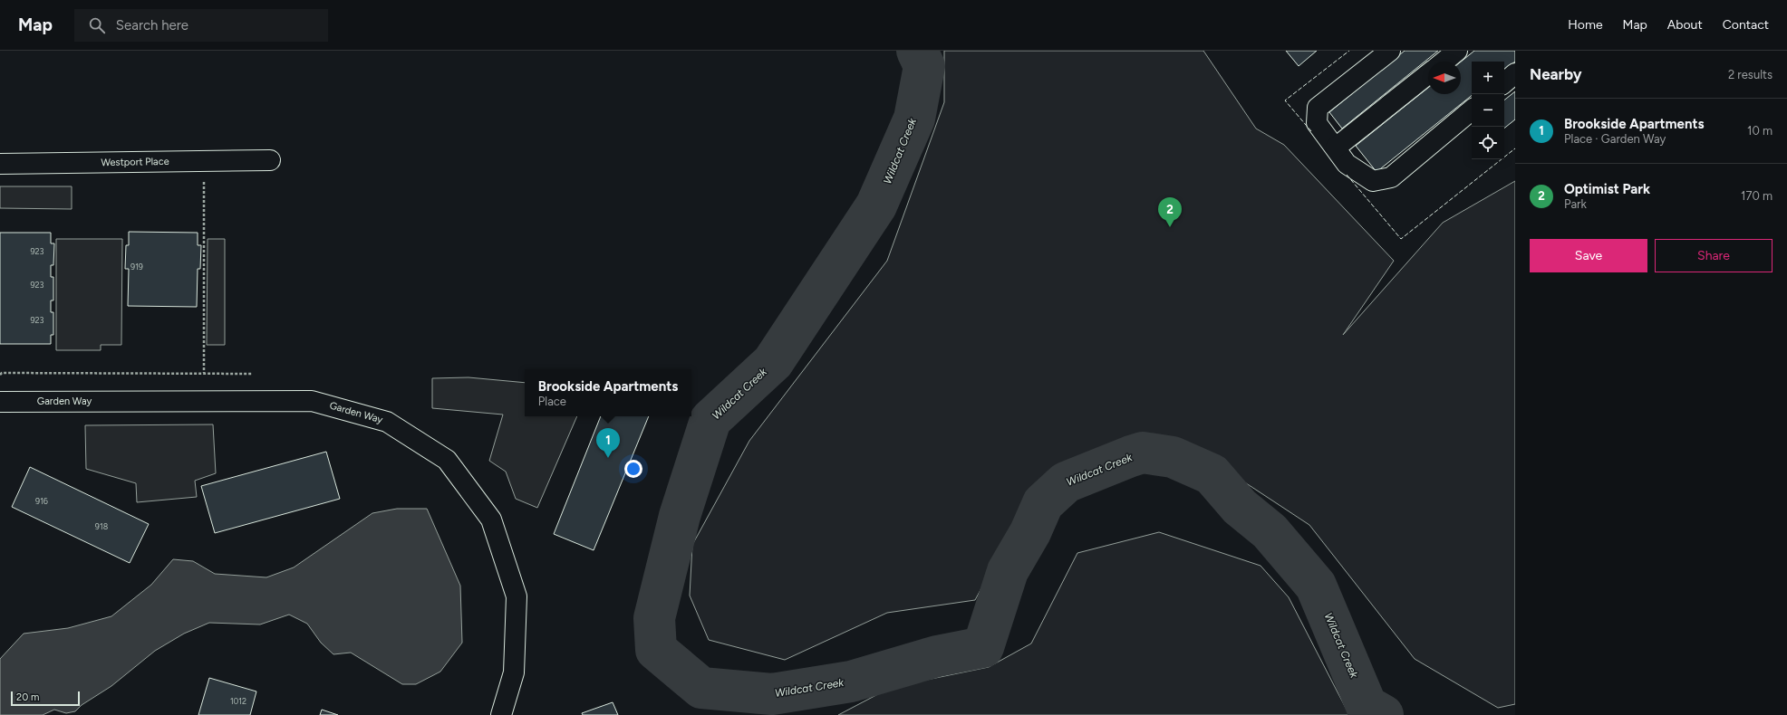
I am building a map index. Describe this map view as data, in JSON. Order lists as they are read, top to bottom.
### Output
{
  "streets": {
    "street": ["Westport Place", "Garden Way"]
  },
  "water": ["Wildcat Creek"],
  "house_numbers": [
    "923",
    "919",
    "923",
    "923",
    "916",
    "918",
    "1012"
  ],
  "scale_bar": "20 m",
  "north": "left",
  "page": {
    "header": "Map",
    "search": "Search here",
    "nav": [
      "Home",
      "Map",
      "About",
      "Contact"
    ],
    "heading": ["Nearby", "2 results"],
    "map_buttons": ["+", "−"],
    "list": [
      {
        "mark": "1",
        "name": "Brookside Apartments",
        "note": "Place · Garden Way",
        "value": "10 m"
      },
      {
        "mark": "2",
        "name": "Optimist Park",
        "note": "Park",
        "value": "170 m"
      }
    ],
    "pins": ["2", "1"],
    "buttons": ["Save", "Share"],
    "popup": ["Brookside Apartments", "Place"],
    "scale": "20 m"
  }
}
